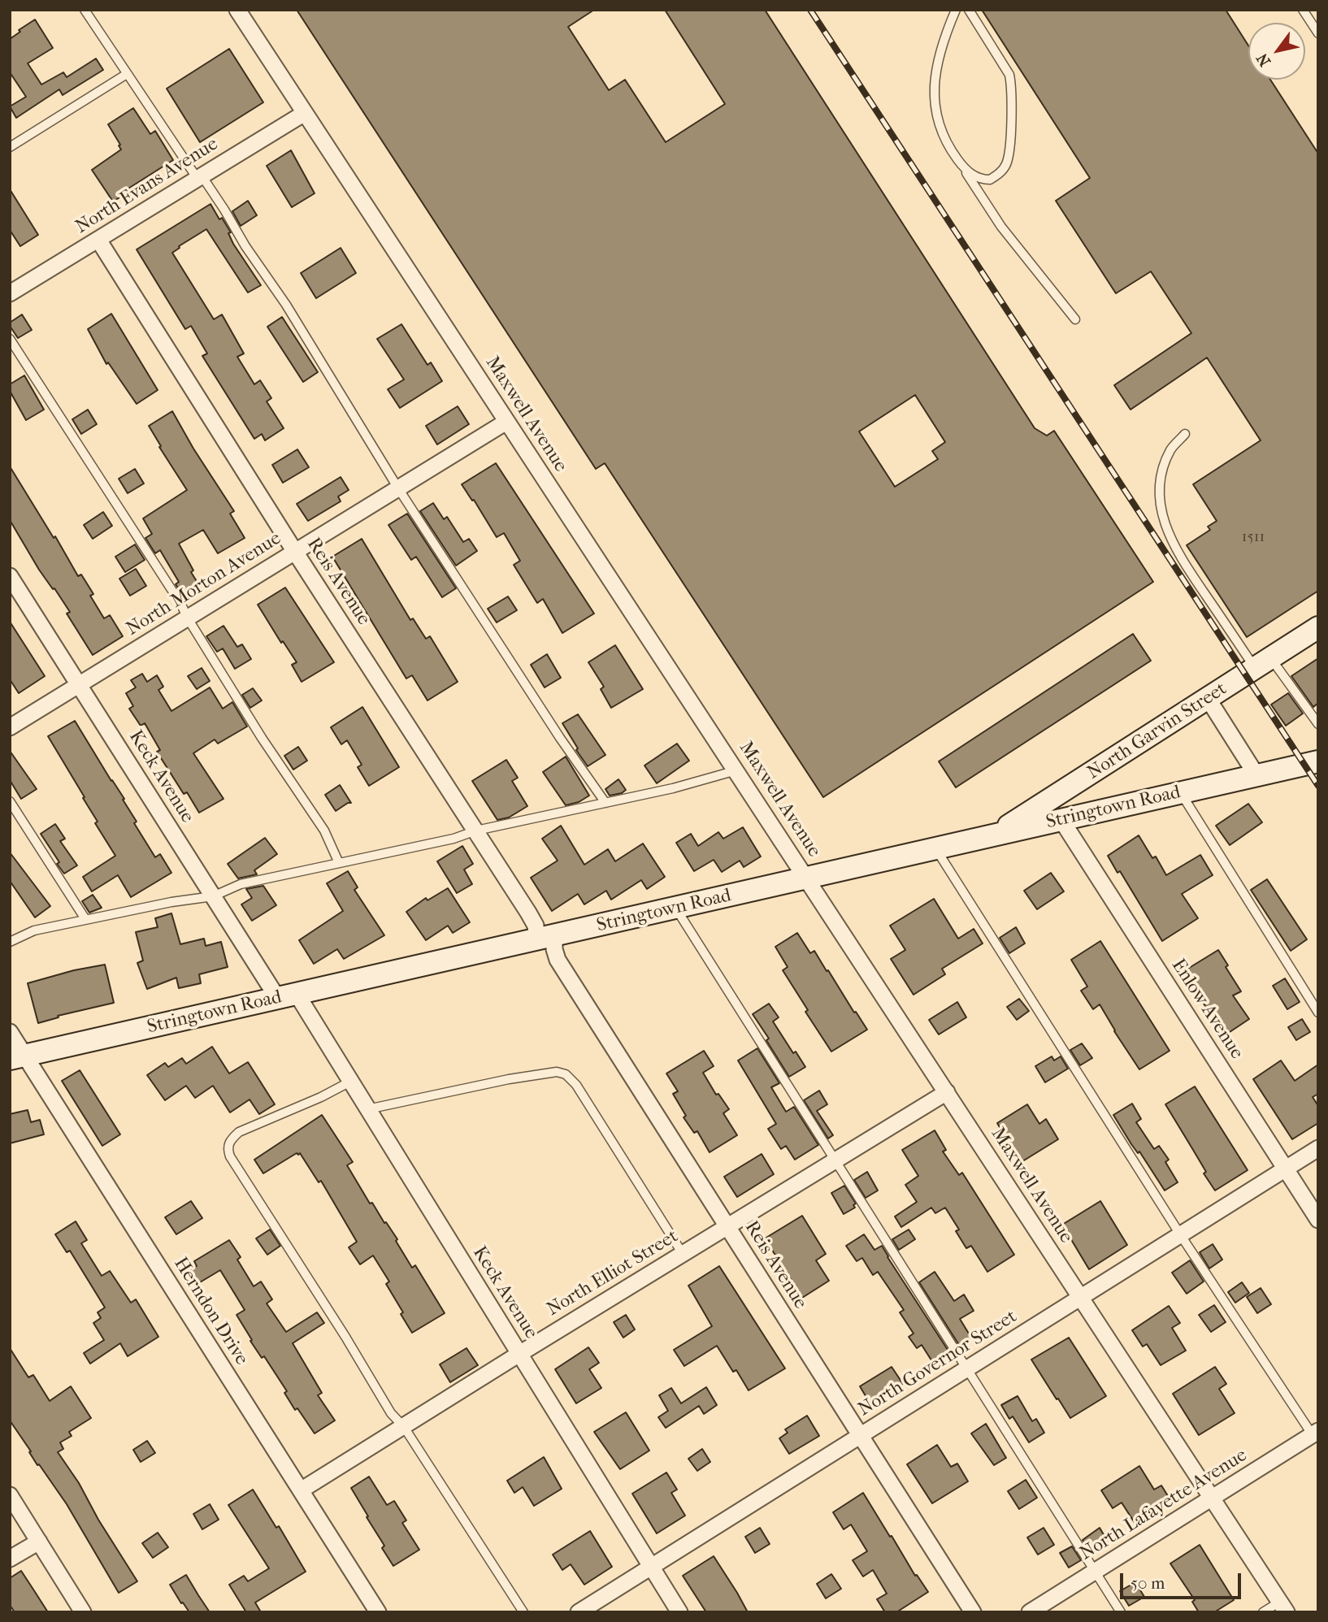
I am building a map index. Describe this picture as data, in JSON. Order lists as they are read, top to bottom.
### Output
{
  "streets": {
    "main road": ["North Garvin Street", "Stringtown Road"],
    "street": [
      "North Evans Avenue",
      "Maxwell Avenue",
      "Reis Avenue",
      "North Morton Avenue",
      "Keck Avenue",
      "Enlow Avenue",
      "North Elliot Street",
      "Herndon Drive",
      "North Governor Street",
      "North Lafayette Avenue"
    ]
  },
  "crossings": [
    ["North Evans Avenue", "Maxwell Avenue"],
    ["North Evans Avenue", "Reis Avenue"],
    ["Maxwell Avenue", "North Morton Avenue"],
    ["Maxwell Avenue", "Stringtown Road"],
    ["Maxwell Avenue", "North Elliot Street"],
    ["Maxwell Avenue", "North Governor Street"],
    ["Maxwell Avenue", "North Lafayette Avenue"],
    ["Reis Avenue", "North Morton Avenue"],
    ["Reis Avenue", "Stringtown Road"],
    ["Reis Avenue", "North Elliot Street"],
    ["Reis Avenue", "North Governor Street"],
    ["North Morton Avenue", "Keck Avenue"],
    ["North Garvin Street", "Stringtown Road"],
    ["Keck Avenue", "Stringtown Road"],
    ["Keck Avenue", "North Elliot Street"],
    ["Keck Avenue", "North Governor Street"],
    ["Stringtown Road", "Enlow Avenue"],
    ["Stringtown Road", "Herndon Drive"],
    ["Enlow Avenue", "North Governor Street"],
    ["North Elliot Street", "Herndon Drive"]
  ],
  "house_numbers": ["1511"],
  "scale_bar": "50 m",
  "north": "bottom left"
}
